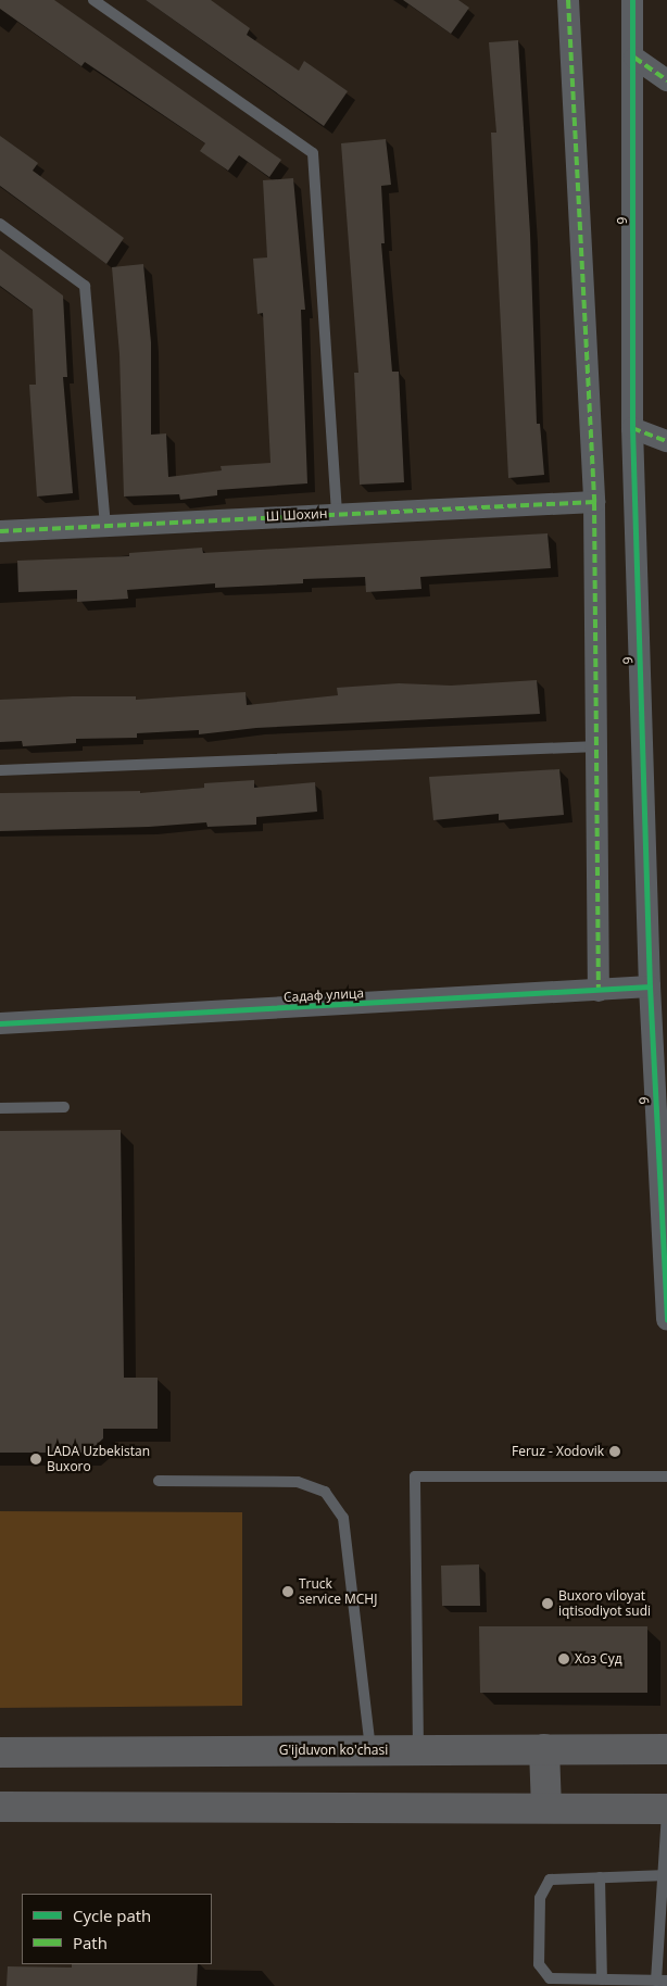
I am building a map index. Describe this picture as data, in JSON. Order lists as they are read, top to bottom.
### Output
{
  "streets": {
    "main road": ["G'ijduvon ko'chasi"],
    "street": ["9", "Ш Шохин", "Садаф улица"]
  },
  "crossings": [
    ["9", "Садаф улица"]
  ],
  "places": [
    "Feruz - Xodovik",
    "LADA Uzbekistan Buxoro",
    "Truck service MCHJ",
    "Buxoro viloyat iqtisodiyot sudi",
    "Хоз Суд"
  ],
  "legend": ["Cycle path", "Path"]
}
